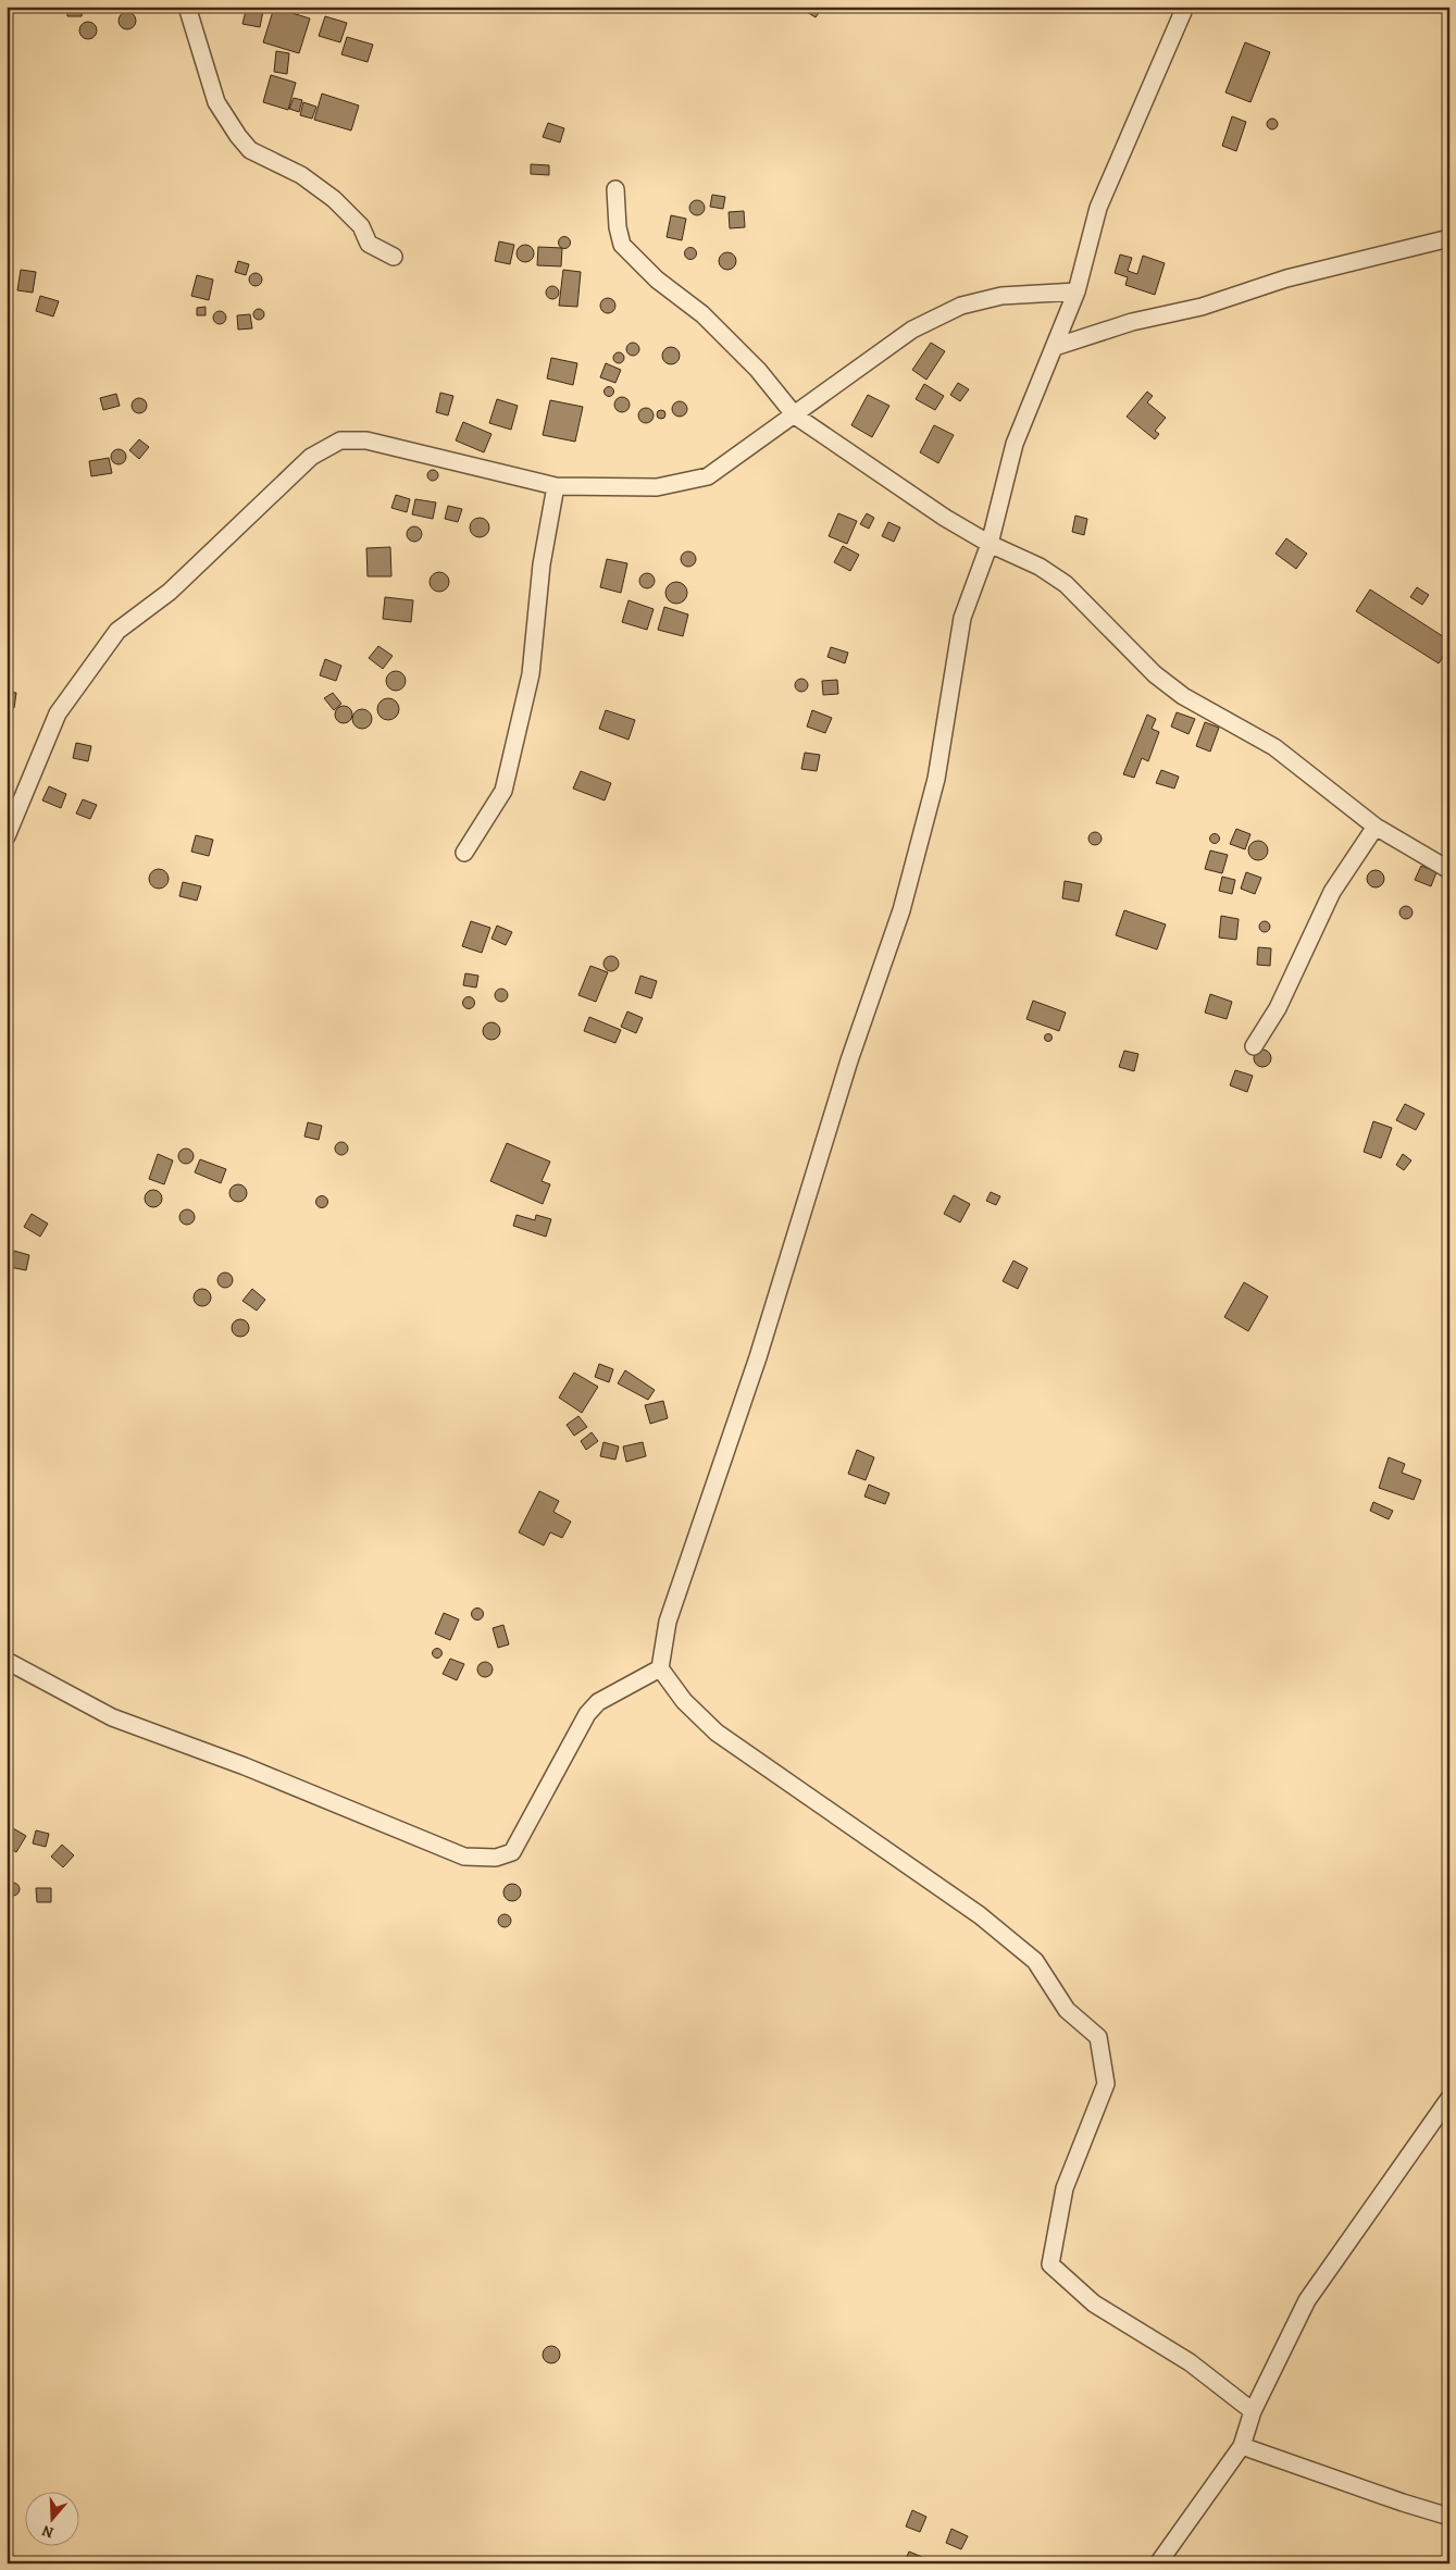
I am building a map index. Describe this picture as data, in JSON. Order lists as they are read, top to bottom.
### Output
{
  "north": "bottom"
}
